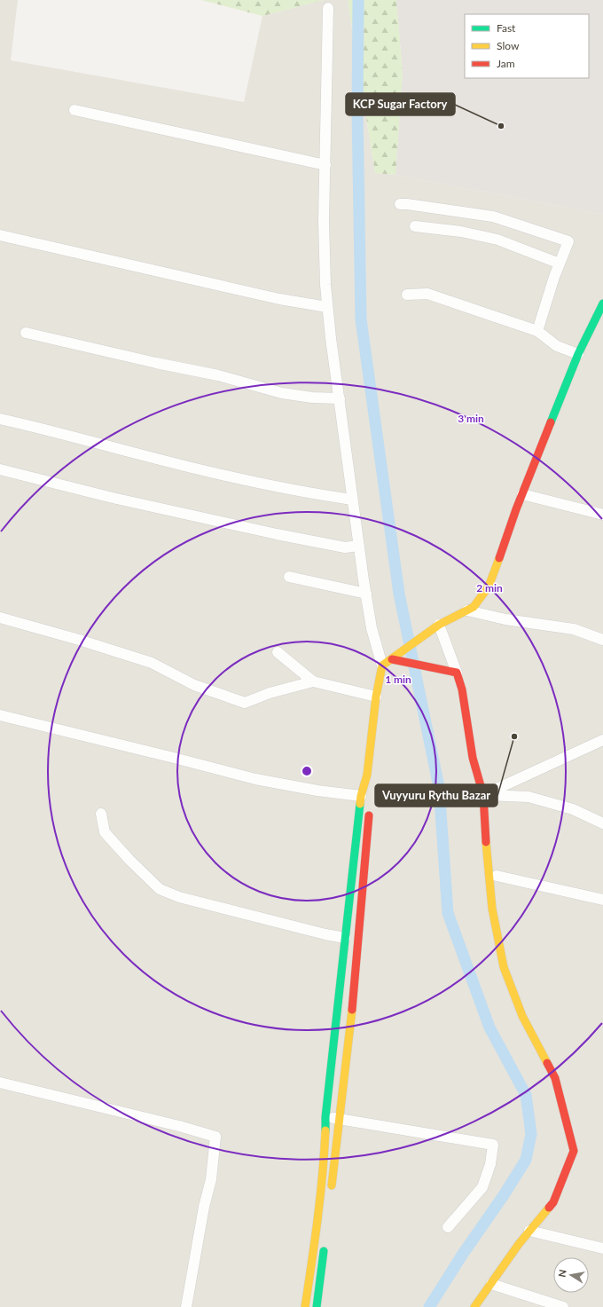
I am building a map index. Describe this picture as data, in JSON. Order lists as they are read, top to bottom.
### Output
{
  "places": ["KCP Sugar Factory", "Vuyyuru Rythu Bazar"],
  "legend": ["Fast", "Slow", "Jam"],
  "north": "left",
  "rings": ["3 min", "2 min", "1 min"]
}
